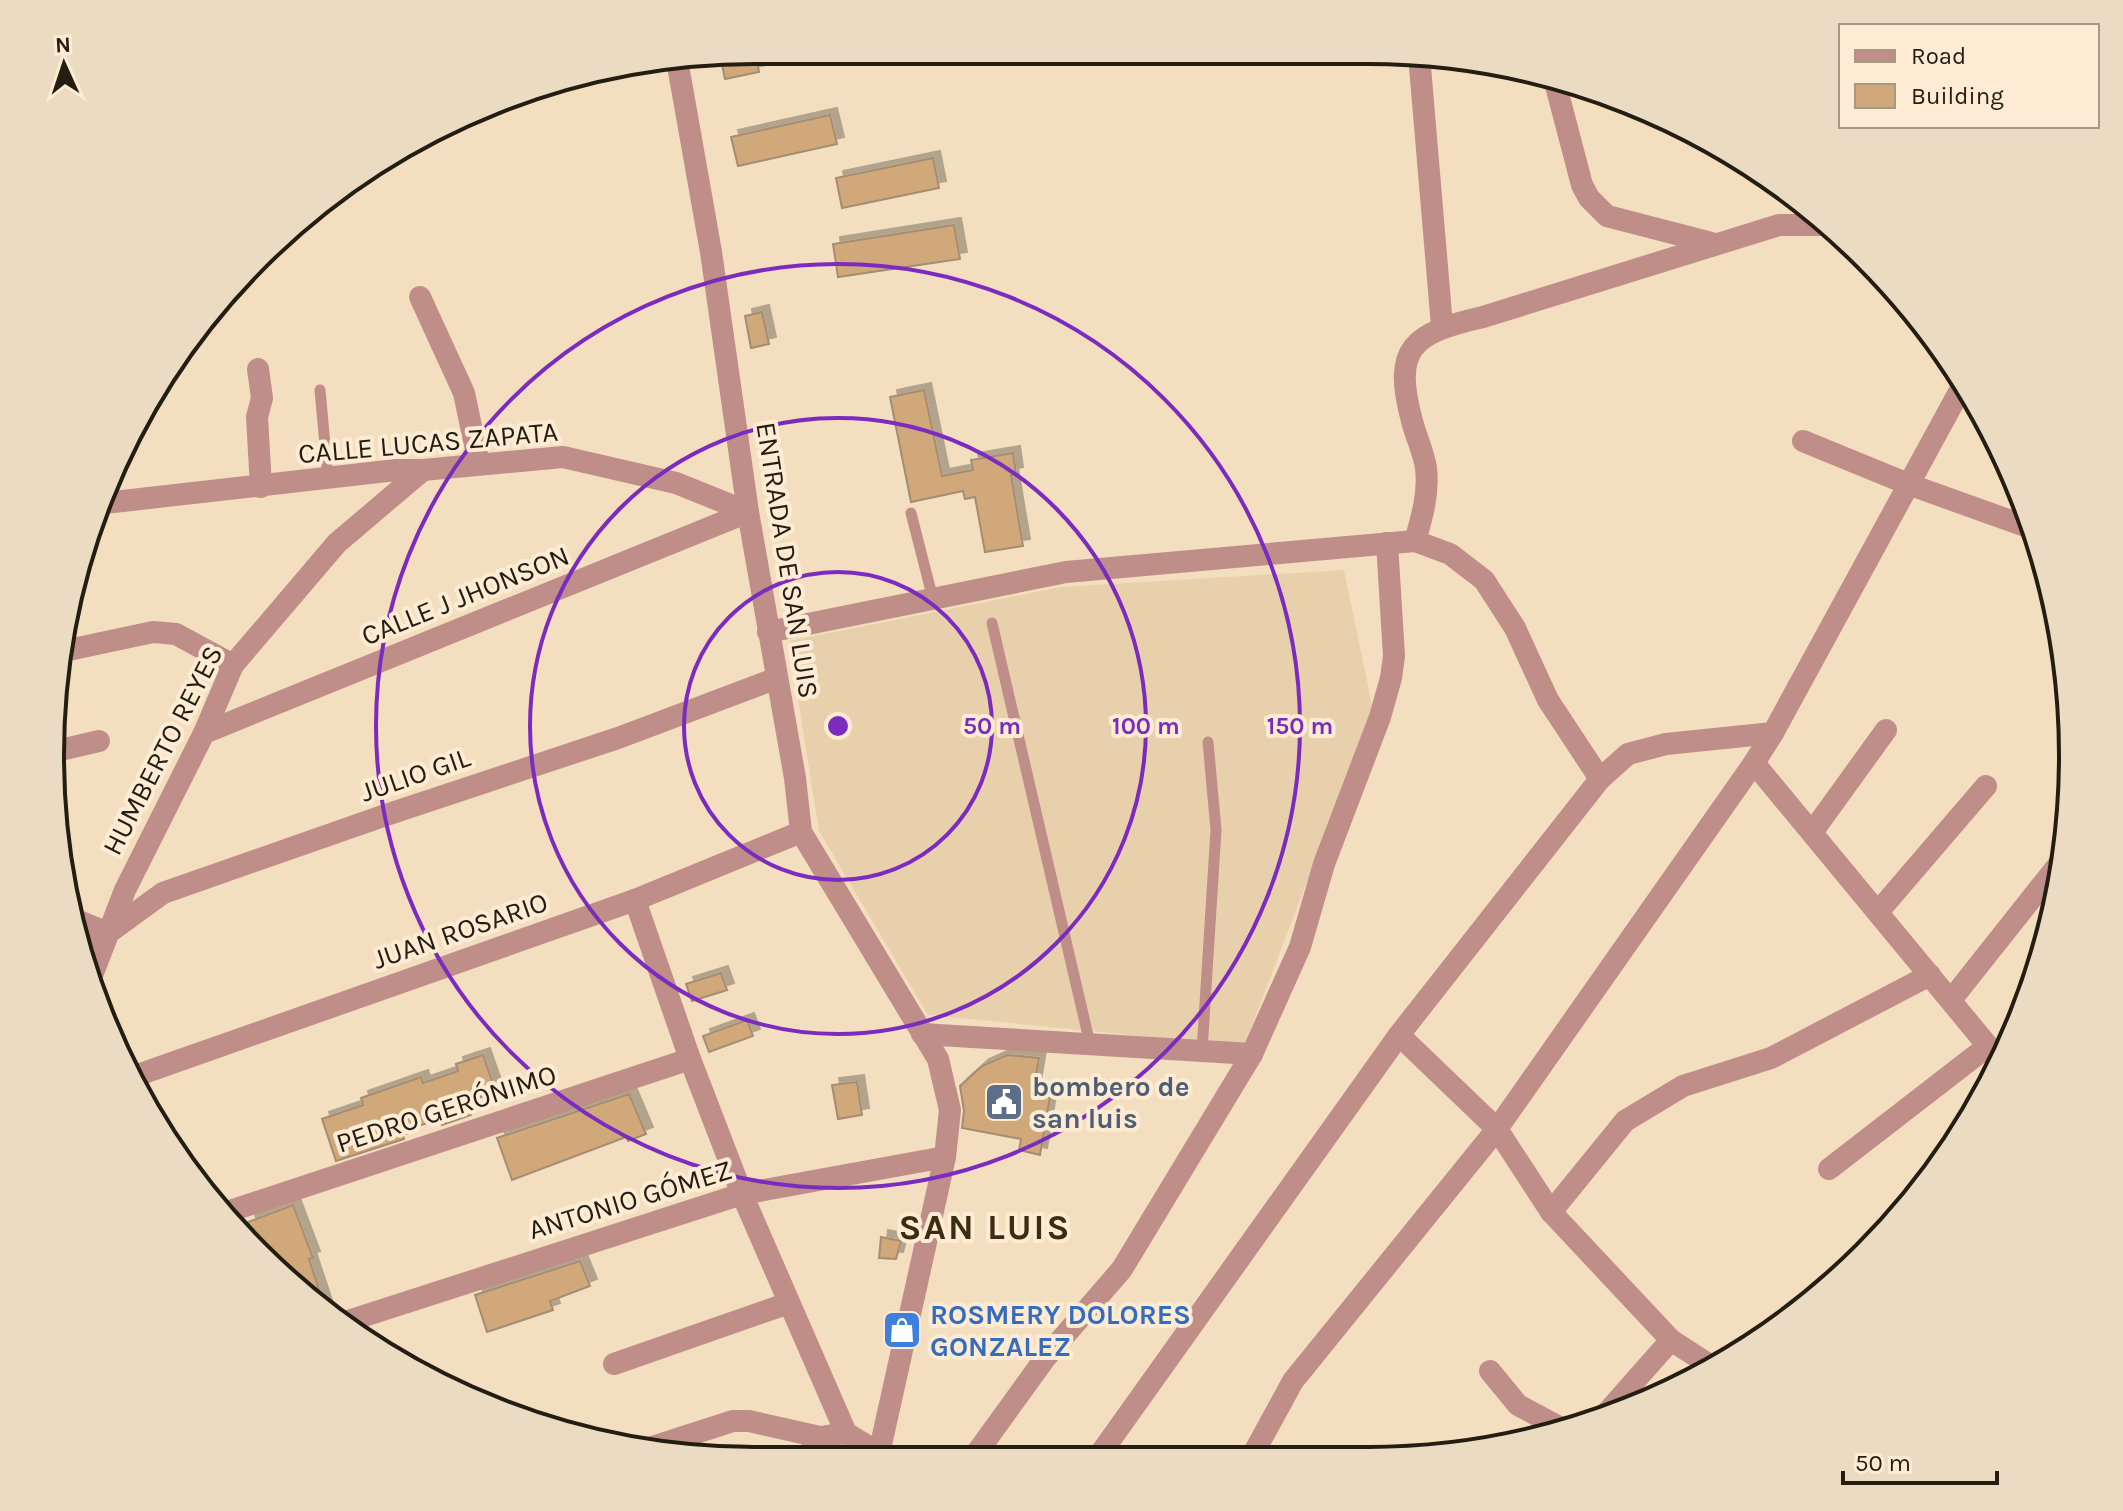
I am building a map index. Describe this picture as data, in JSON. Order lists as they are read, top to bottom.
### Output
{
  "streets": {
    "street": [
      "CALLE LUCAS ZAPATA",
      "ENTRADA DE SAN LUIS",
      "CALLE J JHONSON",
      "HUMBERTO REYES",
      "JULIO GIL",
      "JUAN ROSARIO",
      "PEDRO GERÓNIMO",
      "ANTONIO GÓMEZ"
    ]
  },
  "crossings": [
    ["CALLE LUCAS ZAPATA", "ENTRADA DE SAN LUIS"],
    ["CALLE LUCAS ZAPATA", "CALLE J JHONSON"],
    ["CALLE LUCAS ZAPATA", "HUMBERTO REYES"],
    ["ENTRADA DE SAN LUIS", "CALLE J JHONSON"],
    ["ENTRADA DE SAN LUIS", "JULIO GIL"],
    ["ENTRADA DE SAN LUIS", "JUAN ROSARIO"],
    ["ENTRADA DE SAN LUIS", "ANTONIO GÓMEZ"],
    ["CALLE J JHONSON", "HUMBERTO REYES"],
    ["HUMBERTO REYES", "JULIO GIL"]
  ],
  "districts": ["SAN LUIS"],
  "places": {
    "public building": ["bombero de san luis"],
    "shop": ["ROSMERY DOLORES GONZALEZ"]
  },
  "legend": ["Road", "Building"],
  "scale_bar": "50 m",
  "north": "top",
  "rings": ["50 m", "100 m", "150 m"]
}
